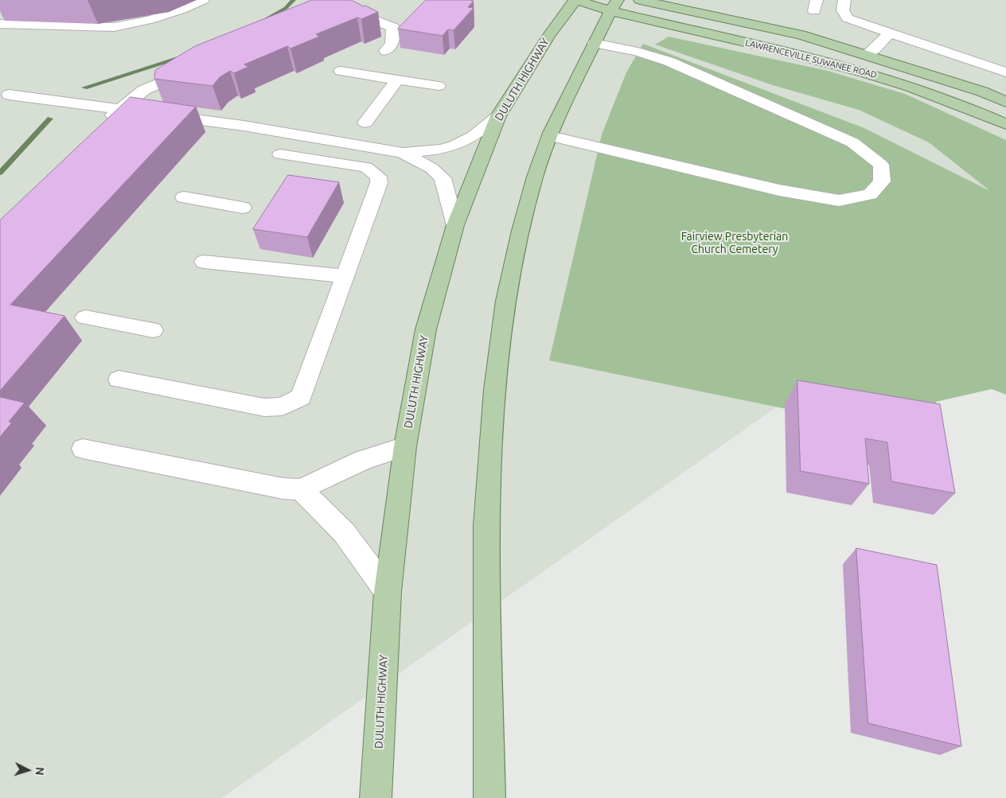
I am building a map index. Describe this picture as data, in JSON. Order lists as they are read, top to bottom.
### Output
{
  "streets": {
    "main road": ["LAWRENCEVILLE SUWANEE ROAD", "DULUTH HIGHWAY"]
  },
  "crossings": [
    ["LAWRENCEVILLE SUWANEE ROAD", "DULUTH HIGHWAY"]
  ],
  "parks": ["Fairview Presbyterian Church Cemetery"],
  "north": "right"
}
